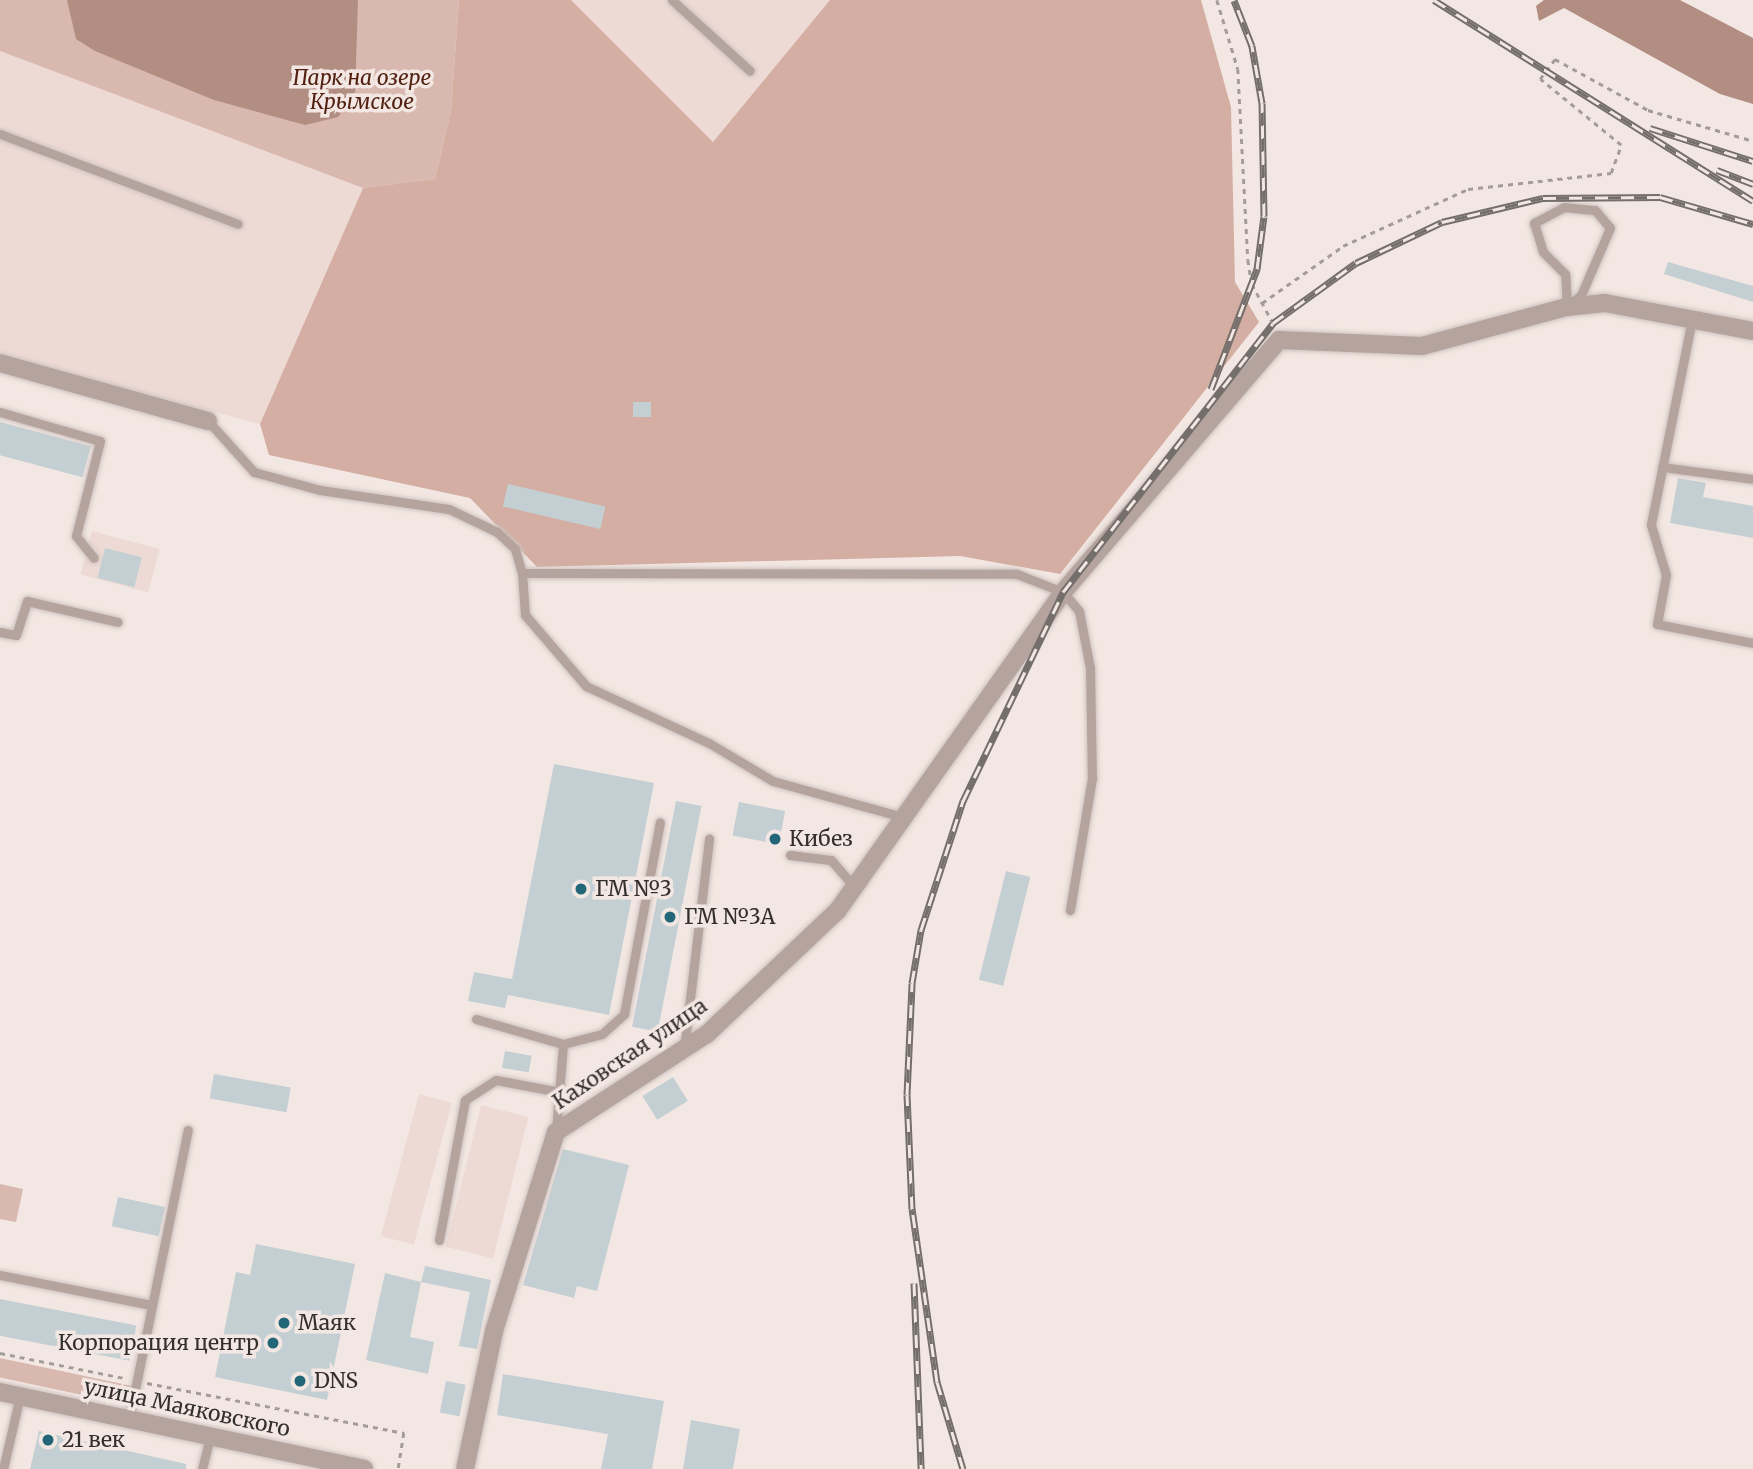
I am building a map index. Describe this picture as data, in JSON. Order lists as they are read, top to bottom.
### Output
{
  "streets": {
    "street": ["Каховская улица", "улица Маяковского"]
  },
  "parks": ["Парк на озере Крымское"],
  "places": [
    "Кибез",
    "ГМ №3",
    "ГМ №3А",
    "Маяк",
    "Корпорация центр",
    "DNS",
    "21 век"
  ]
}
